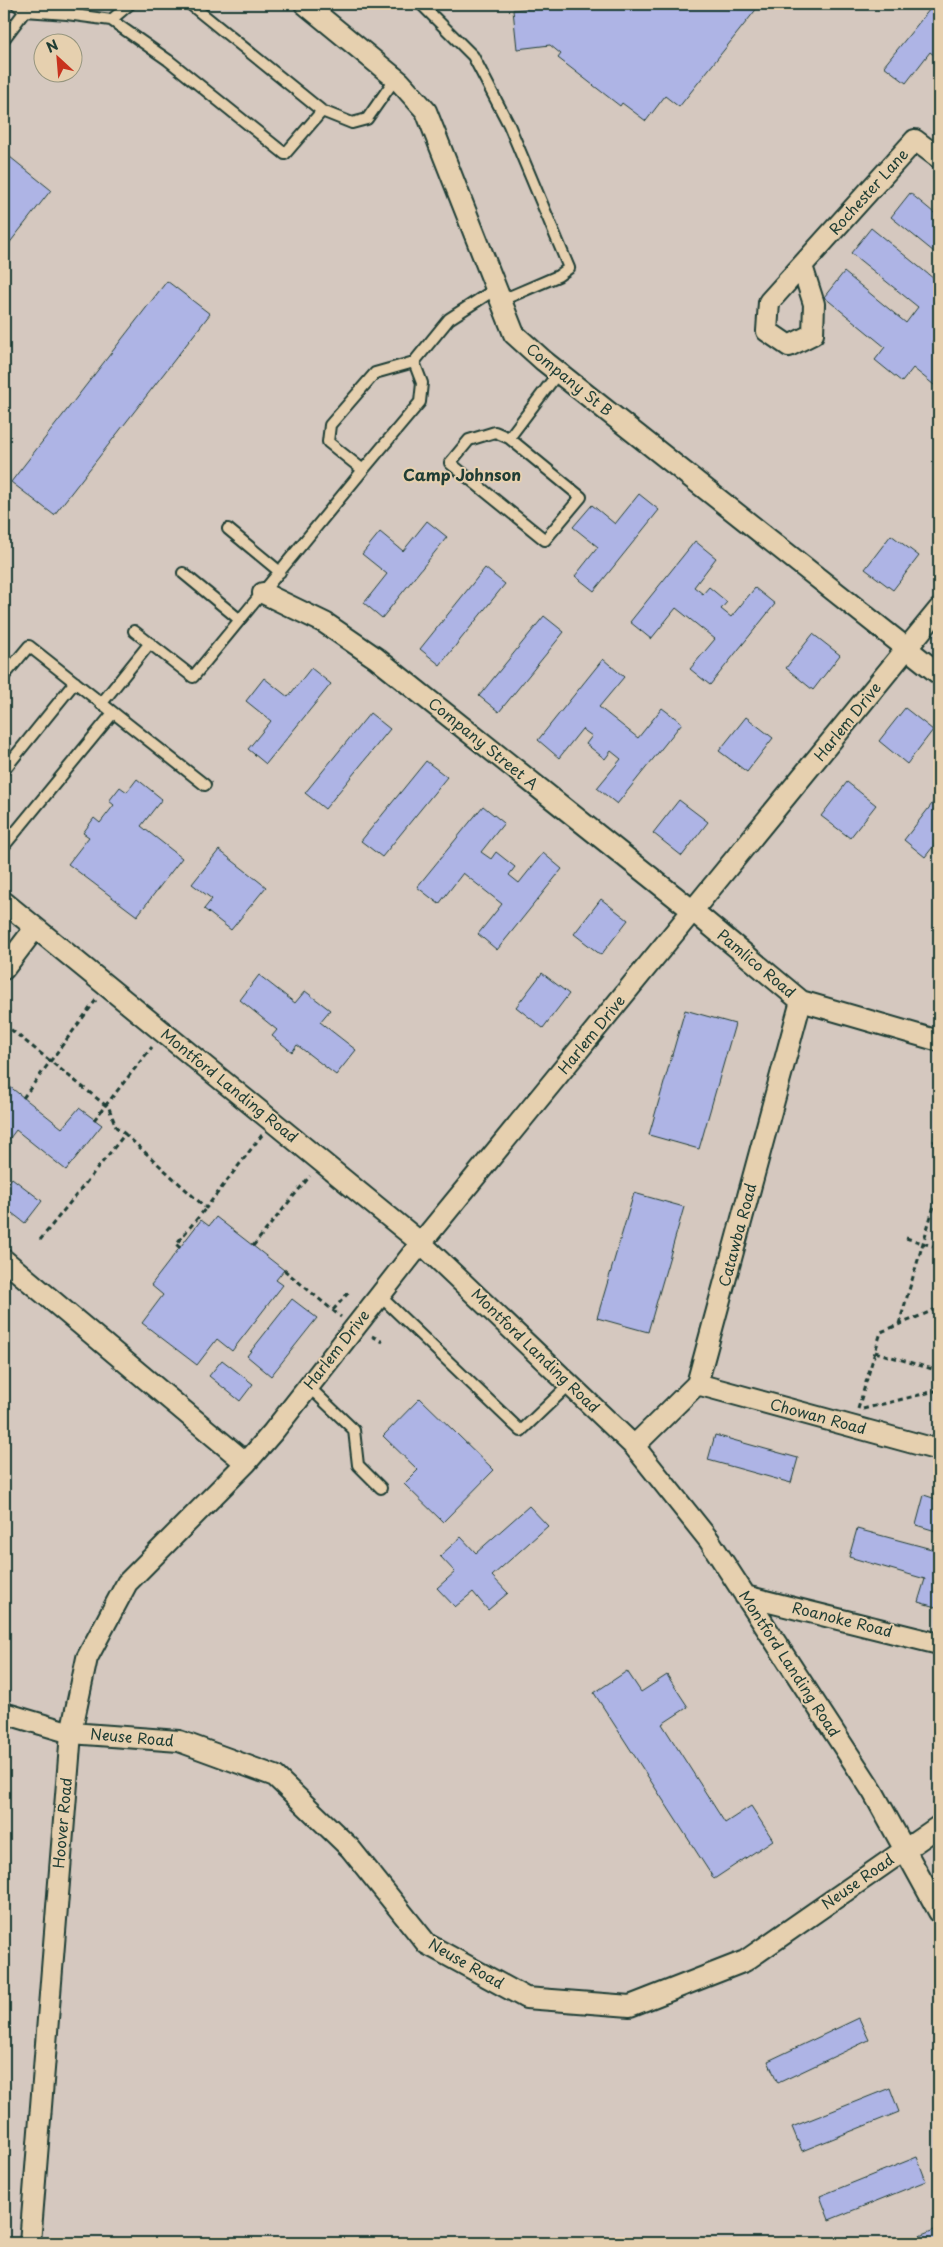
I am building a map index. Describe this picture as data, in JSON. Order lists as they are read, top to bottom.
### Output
{
  "streets": {
    "street": [
      "Rochester Lane",
      "Company St B",
      "Harlem Drive",
      "Company Street A",
      "Pamlico Road",
      "Montford Landing Road",
      "Catawba Road",
      "Chowan Road",
      "Roanoke Road",
      "Neuse Road",
      "Hoover Road"
    ]
  },
  "crossings": [
    ["Company St B", "Harlem Drive"],
    ["Harlem Drive", "Company Street A"],
    ["Harlem Drive", "Pamlico Road"],
    ["Harlem Drive", "Montford Landing Road"],
    ["Harlem Drive", "Hoover Road"],
    ["Company Street A", "Pamlico Road"],
    ["Pamlico Road", "Catawba Road"],
    ["Montford Landing Road", "Roanoke Road"],
    ["Montford Landing Road", "Neuse Road"],
    ["Catawba Road", "Chowan Road"],
    ["Neuse Road", "Hoover Road"]
  ],
  "districts": ["Camp Johnson"],
  "north": "top left"
}
